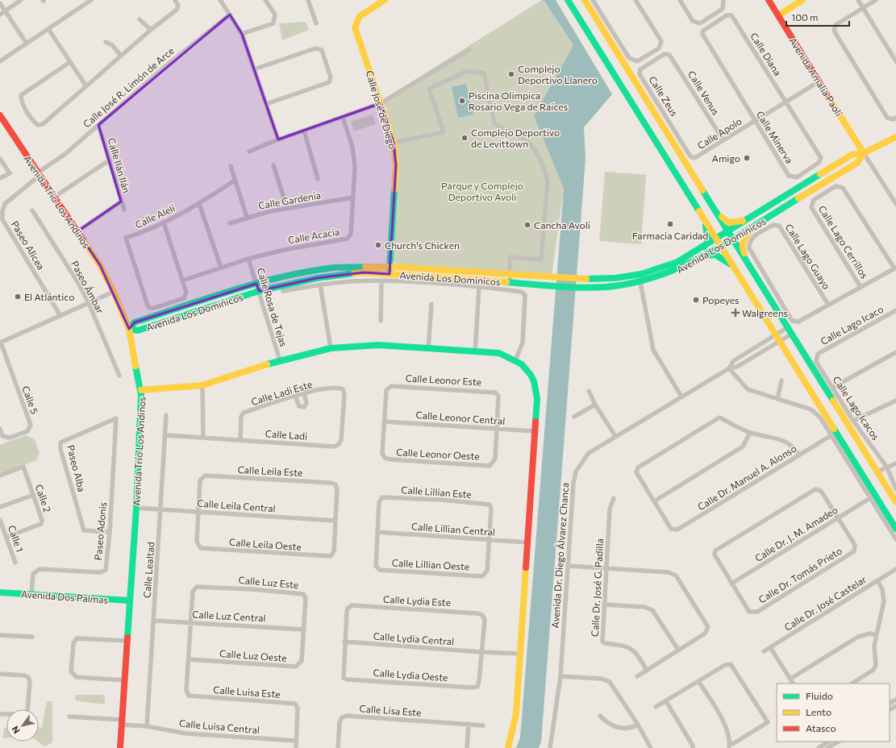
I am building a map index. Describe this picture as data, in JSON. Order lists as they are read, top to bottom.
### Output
{
  "streets": {
    "street": [
      "Calle Diana",
      "Avenida Amalia Paoli",
      "Calle José R. Limón de Arce",
      "Calle Venus",
      "Calle Zeus",
      "Calle José de Diego",
      "Calle Apolo",
      "Calle Minerva",
      "Calle Ilán Ilán",
      "Calle Gardenia",
      "Avenida Trío Los Andinos",
      "Calle Alelí",
      "Calle Acacia",
      "Calle Lago Cerrillos",
      "Paseo Alicea",
      "Avenida Los Dominicos",
      "Calle Lago Guayo",
      "Paseo Ámbar",
      "Calle Rosa de Tejas",
      "Calle Lago Icaco",
      "Calle Leonor Este",
      "Calle Ladi Este",
      "Calle 5",
      "Calle Lago Icacos",
      "Calle Leonor Central",
      "Calle Ladi",
      "Calle Leonor Oeste",
      "Paseo Alba",
      "Calle Leila Este",
      "Calle Dr. Manuel A. Alonso",
      "Calle Lillian Este",
      "Calle 2",
      "Calle Leila Central",
      "Calle Lillian Central",
      "Paseo Adonis",
      "Calle Dr. J. M. Amadeo",
      "Calle 1",
      "Calle Leila Oeste",
      "Avenida Dr. Diego Álvarez Chanca",
      "Calle Lillian Oeste",
      "Calle Lealtad",
      "Calle Dr. Tomás Prieto",
      "Calle Luz Este",
      "Calle Dr. José G. Padilla",
      "Avenida Dos Palmas",
      "Calle Lydia Este",
      "Calle Dr. José Castelar",
      "Calle Luz Central",
      "Calle Lydia Central",
      "Calle Luz Oeste",
      "Calle Lydia Oeste",
      "Calle Luisa Este",
      "Calle Lisa Este",
      "Calle Luisa Central"
    ]
  },
  "crossings": [
    ["Calle Diana", "Calle Apolo"],
    ["Calle Diana", "Calle Minerva"],
    ["Avenida Amalia Paoli", "Calle Apolo"],
    ["Avenida Amalia Paoli", "Avenida Los Dominicos"],
    ["Calle José R. Limón de Arce", "Calle Ilán Ilán"],
    ["Calle José R. Limón de Arce", "Avenida Trío Los Andinos"],
    ["Calle José R. Limón de Arce", "Paseo Alicea"],
    ["Calle Venus", "Calle Zeus"],
    ["Calle Venus", "Calle Apolo"],
    ["Calle Zeus", "Calle Apolo"],
    ["Calle José de Diego", "Avenida Los Dominicos"],
    ["Calle Apolo", "Calle Minerva"],
    ["Calle Gardenia", "Calle Acacia"],
    ["Avenida Trío Los Andinos", "Paseo Alicea"],
    ["Avenida Trío Los Andinos", "Avenida Los Dominicos"],
    ["Avenida Trío Los Andinos", "Calle Leila Central"],
    ["Avenida Trío Los Andinos", "Avenida Dos Palmas"],
    ["Avenida Trío Los Andinos", "Calle Luisa Central"],
    ["Calle Alelí", "Calle Acacia"],
    ["Calle Acacia", "Calle Rosa de Tejas"],
    ["Avenida Los Dominicos", "Calle Rosa de Tejas"],
    ["Calle Lago Icaco", "Calle Lago Icacos"],
    ["Calle Leonor Este", "Calle Leonor Central"],
    ["Calle Leonor Este", "Calle Leonor Oeste"],
    ["Calle Ladi Este", "Calle Ladi"],
    ["Calle Leonor Central", "Calle Leonor Oeste"],
    ["Calle Ladi", "Calle Lealtad"],
    ["Paseo Alba", "Paseo Adonis"],
    ["Calle Leila Este", "Calle Leila Central"],
    ["Calle Leila Este", "Calle Leila Oeste"],
    ["Calle Lillian Este", "Calle Lillian Central"],
    ["Calle Lillian Este", "Calle Lillian Oeste"],
    ["Calle 2", "Calle 1"],
    ["Calle Leila Central", "Calle Leila Oeste"],
    ["Calle Leila Central", "Calle Lealtad"],
    ["Calle Lillian Central", "Calle Lillian Oeste"],
    ["Paseo Adonis", "Avenida Dos Palmas"],
    ["Calle Dr. J. M. Amadeo", "Calle Dr. Tomás Prieto"],
    ["Calle Lealtad", "Calle Luz Central"],
    ["Calle Lealtad", "Calle Luisa Central"],
    ["Calle Luz Este", "Calle Luz Central"],
    ["Calle Luz Este", "Calle Luz Oeste"],
    ["Calle Lydia Este", "Calle Lydia Central"],
    ["Calle Lydia Este", "Calle Lydia Oeste"],
    ["Calle Luz Central", "Calle Luz Oeste"],
    ["Calle Lydia Central", "Calle Lydia Oeste"],
    ["Calle Luz Oeste", "Calle Luisa Este"],
    ["Calle Luisa Este", "Calle Luisa Central"]
  ],
  "parks": ["Parque y Complejo Deportivo Avoli"],
  "places": {
    "other": [
      "Complejo Deportivo Llanero",
      "Piscina Olímpica Rosario Vega de Raíces",
      "Complejo Deportivo de Levittown",
      "Amigo",
      "Farmacia Caridad",
      "Cancha Avoli",
      "Church's Chicken",
      "El Atlántico",
      "Popeyes"
    ],
    "health": ["Walgreens"]
  },
  "legend": ["Fluido", "Lento", "Atasco"],
  "scale_bar": "100 m",
  "north": "bottom left"
}
